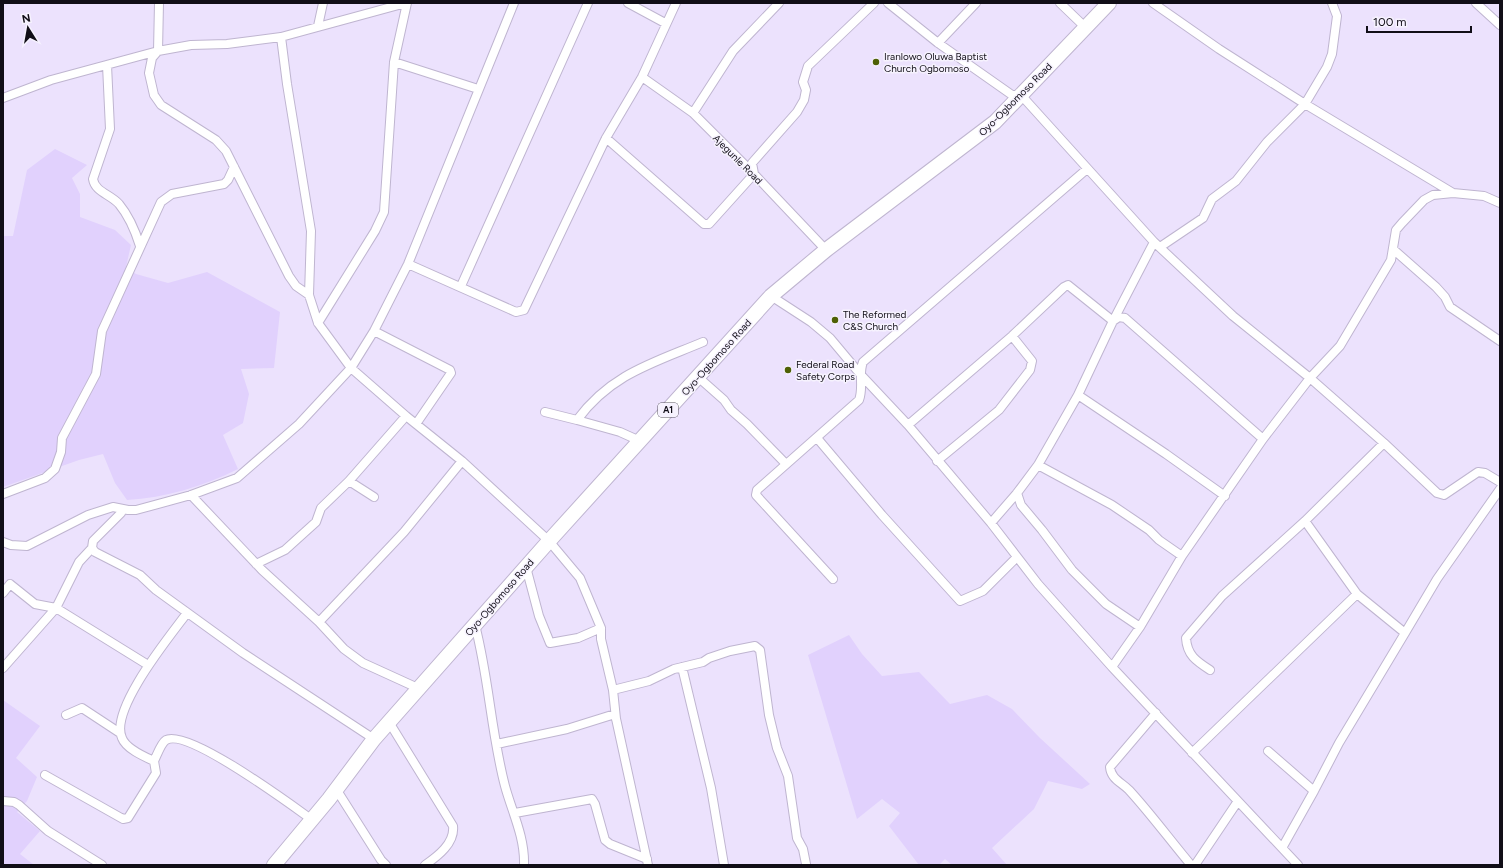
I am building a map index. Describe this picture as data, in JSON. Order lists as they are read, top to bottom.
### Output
{
  "streets": {
    "highway": ["Oyo-Ogbomoso Road", "A1"],
    "street": ["Ajegunle Road"]
  },
  "crossings": [
    ["Oyo-Ogbomoso Road", "Ajegunle Road"]
  ],
  "places": ["Iranlowo Oluwa Baptist Church Ogbomoso", "The Reformed C&S Church", "Federal Road Safety Corps"],
  "scale_bar": "100 m",
  "north": "top"
}
